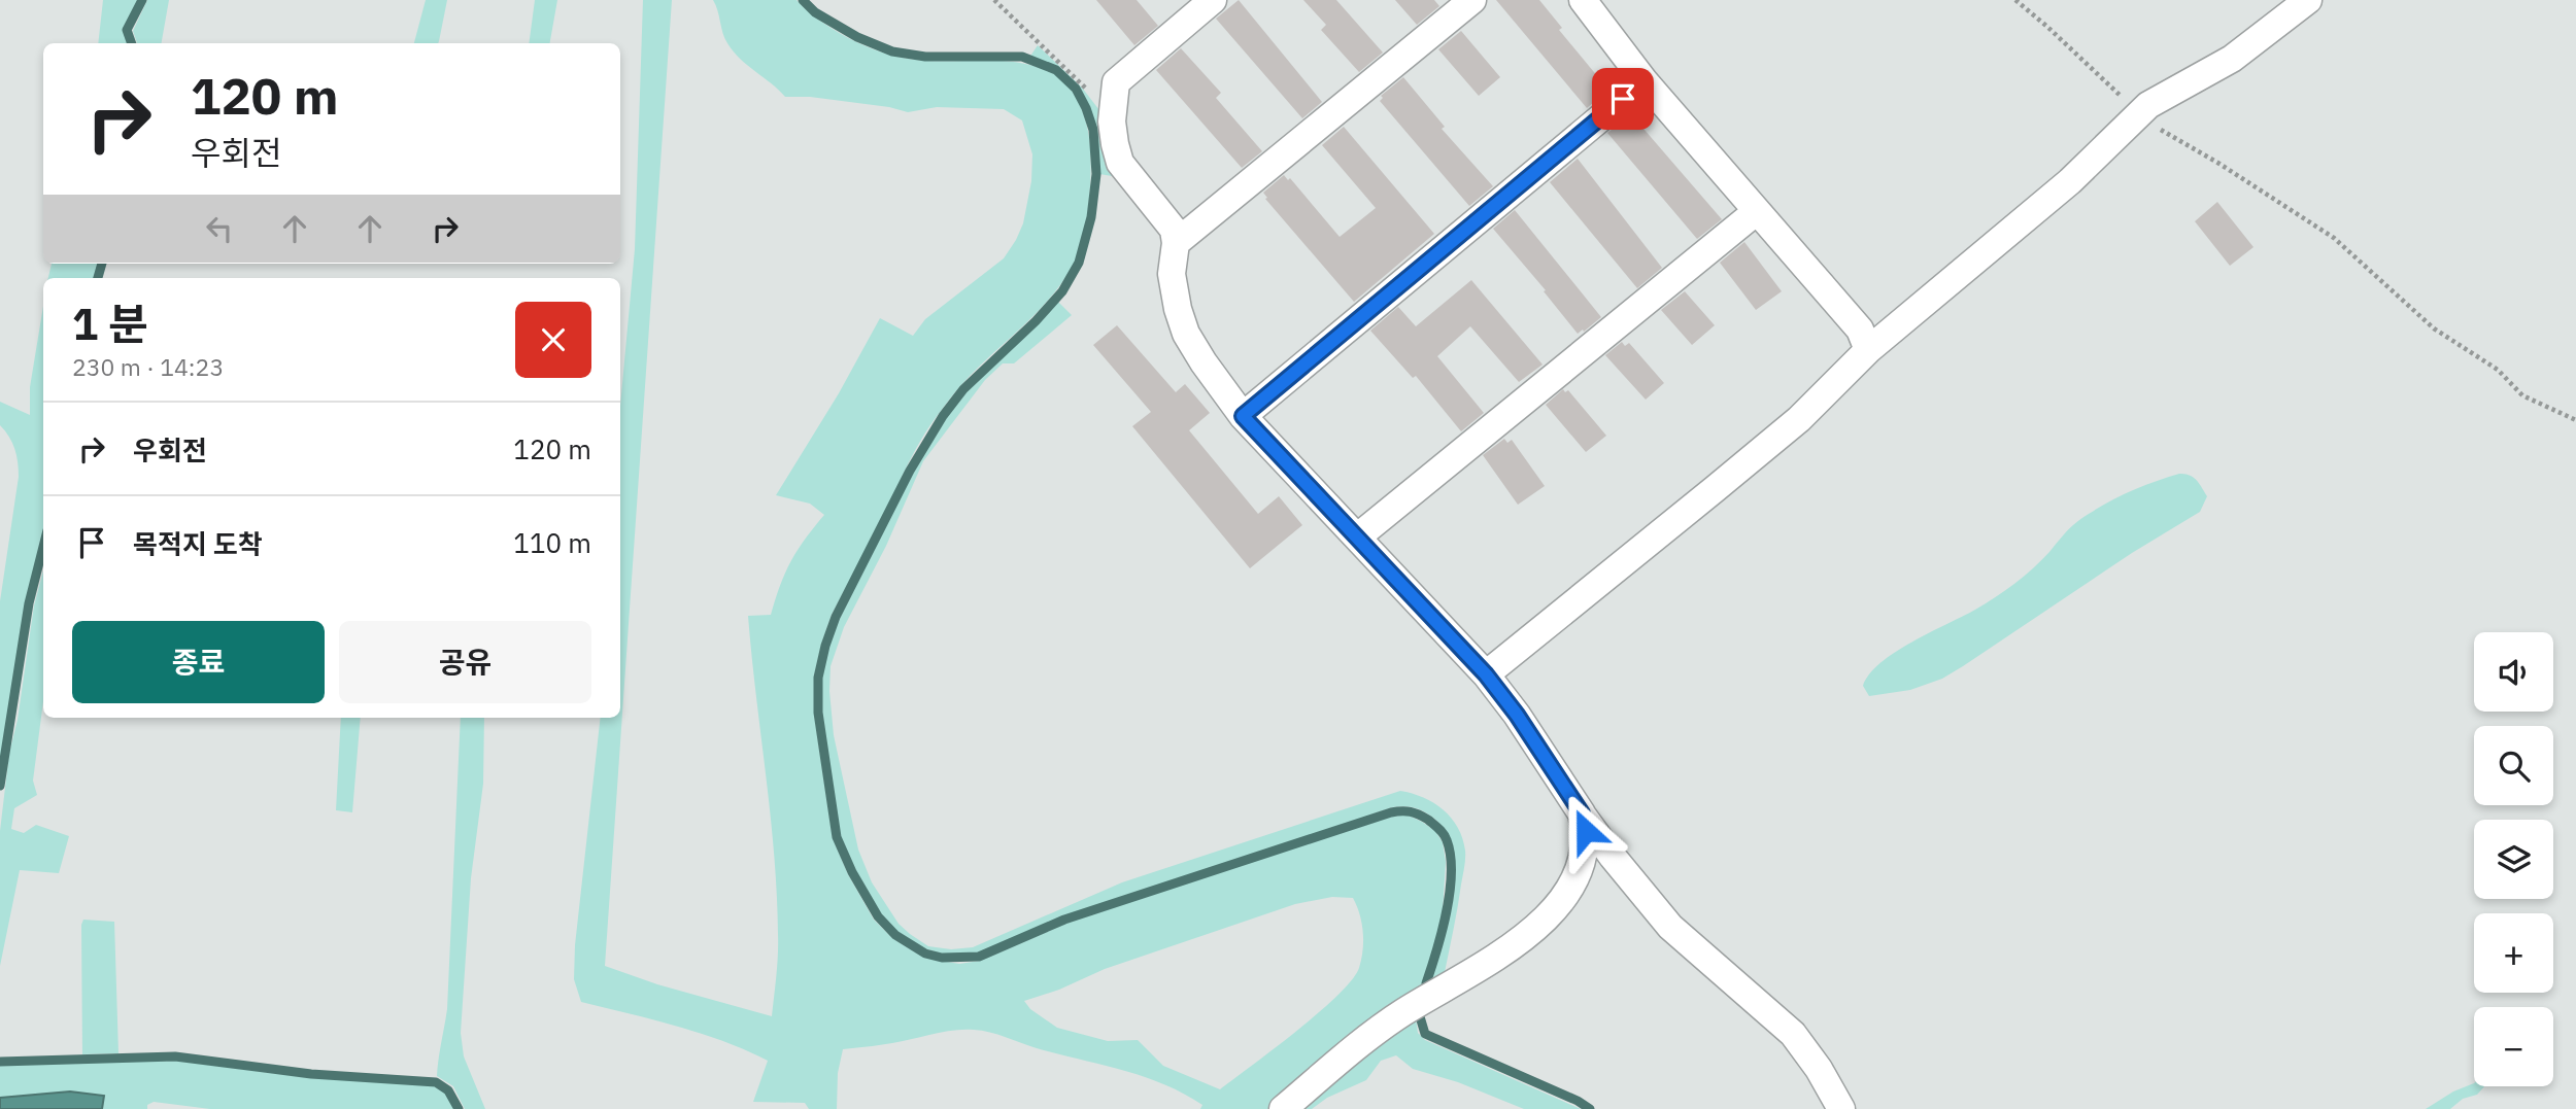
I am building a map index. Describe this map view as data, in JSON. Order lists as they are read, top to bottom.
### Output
{
  "page": {
    "turn": ["120 m", "우회전"],
    "heading": ["1 분", "230 m · 14:23"],
    "list": [
      {
        "name": "우회전",
        "value": "120 m"
      },
      {
        "name": "목적지 도착",
        "value": "110 m"
      }
    ],
    "buttons": ["종료", "공유"],
    "map_buttons": ["+", "−"]
  }
}
